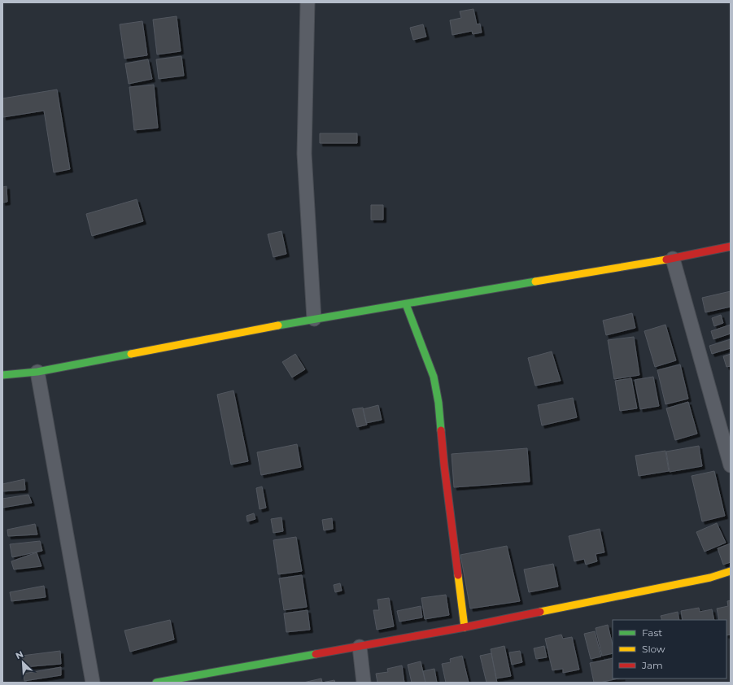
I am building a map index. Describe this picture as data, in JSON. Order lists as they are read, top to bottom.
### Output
{
  "legend": ["Fast", "Slow", "Jam"],
  "north": "top left"
}
